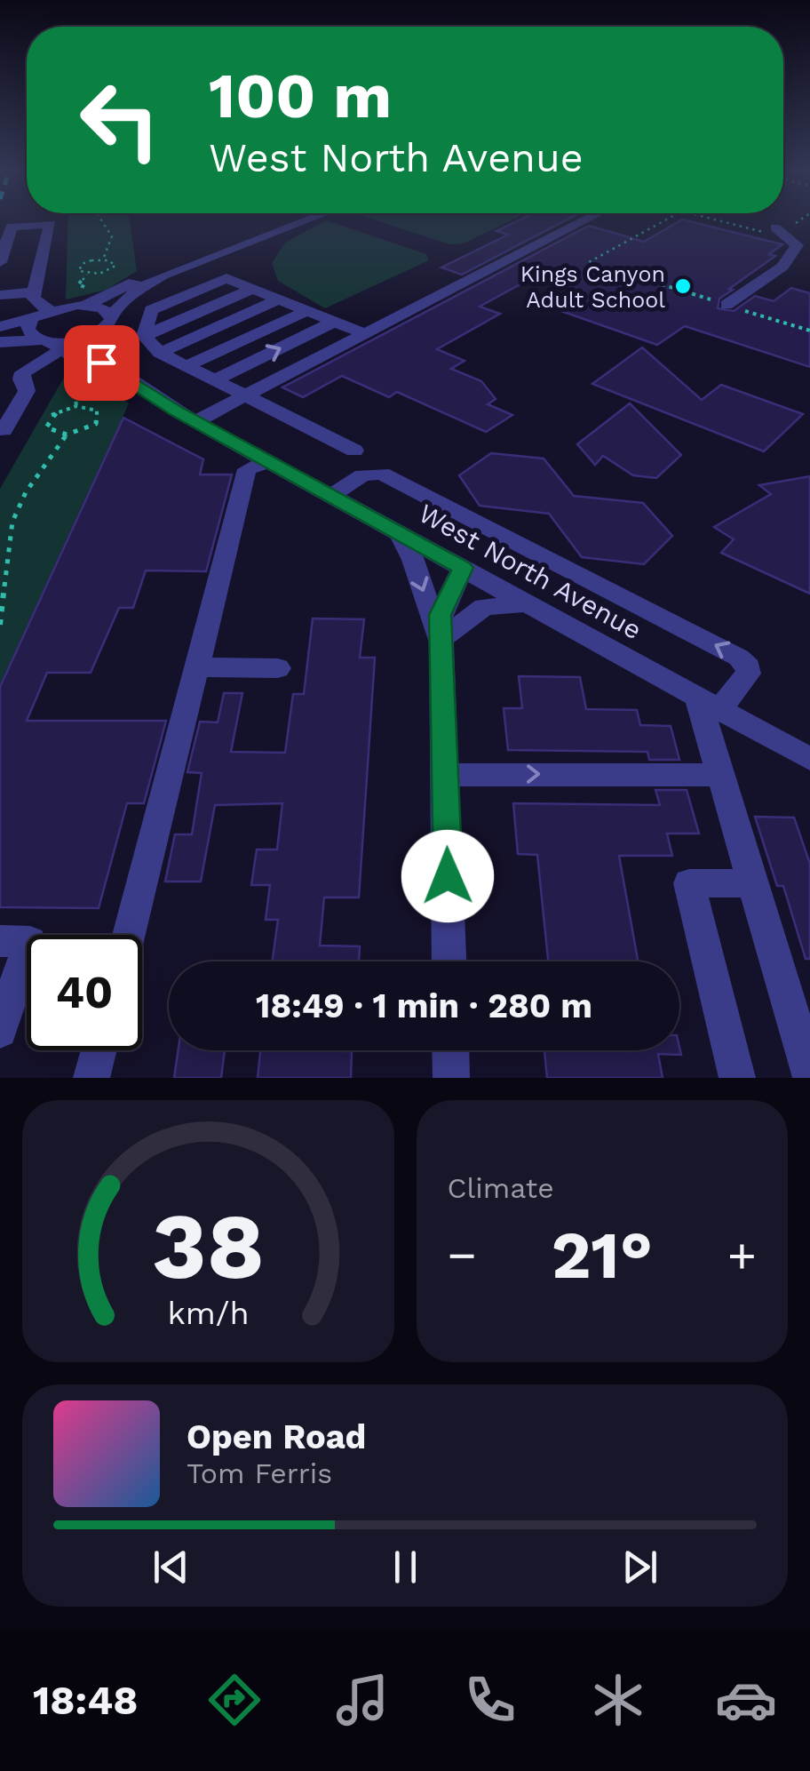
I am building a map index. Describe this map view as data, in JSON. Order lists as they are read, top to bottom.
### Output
{
  "streets": {
    "street": ["West North Avenue"]
  },
  "places": ["Kings Canyon Adult School"],
  "page": {
    "turn": ["100 m", "West North Avenue"],
    "limit": "40",
    "trip": "18:49 · 1 min · 280 m",
    "tile": "Climate",
    "heat": ["−", "21°", "+"],
    "song": ["Open Road", "Tom Ferris"],
    "tabs": "18:48",
    "gauge": ["38", "km/h"]
  }
}
